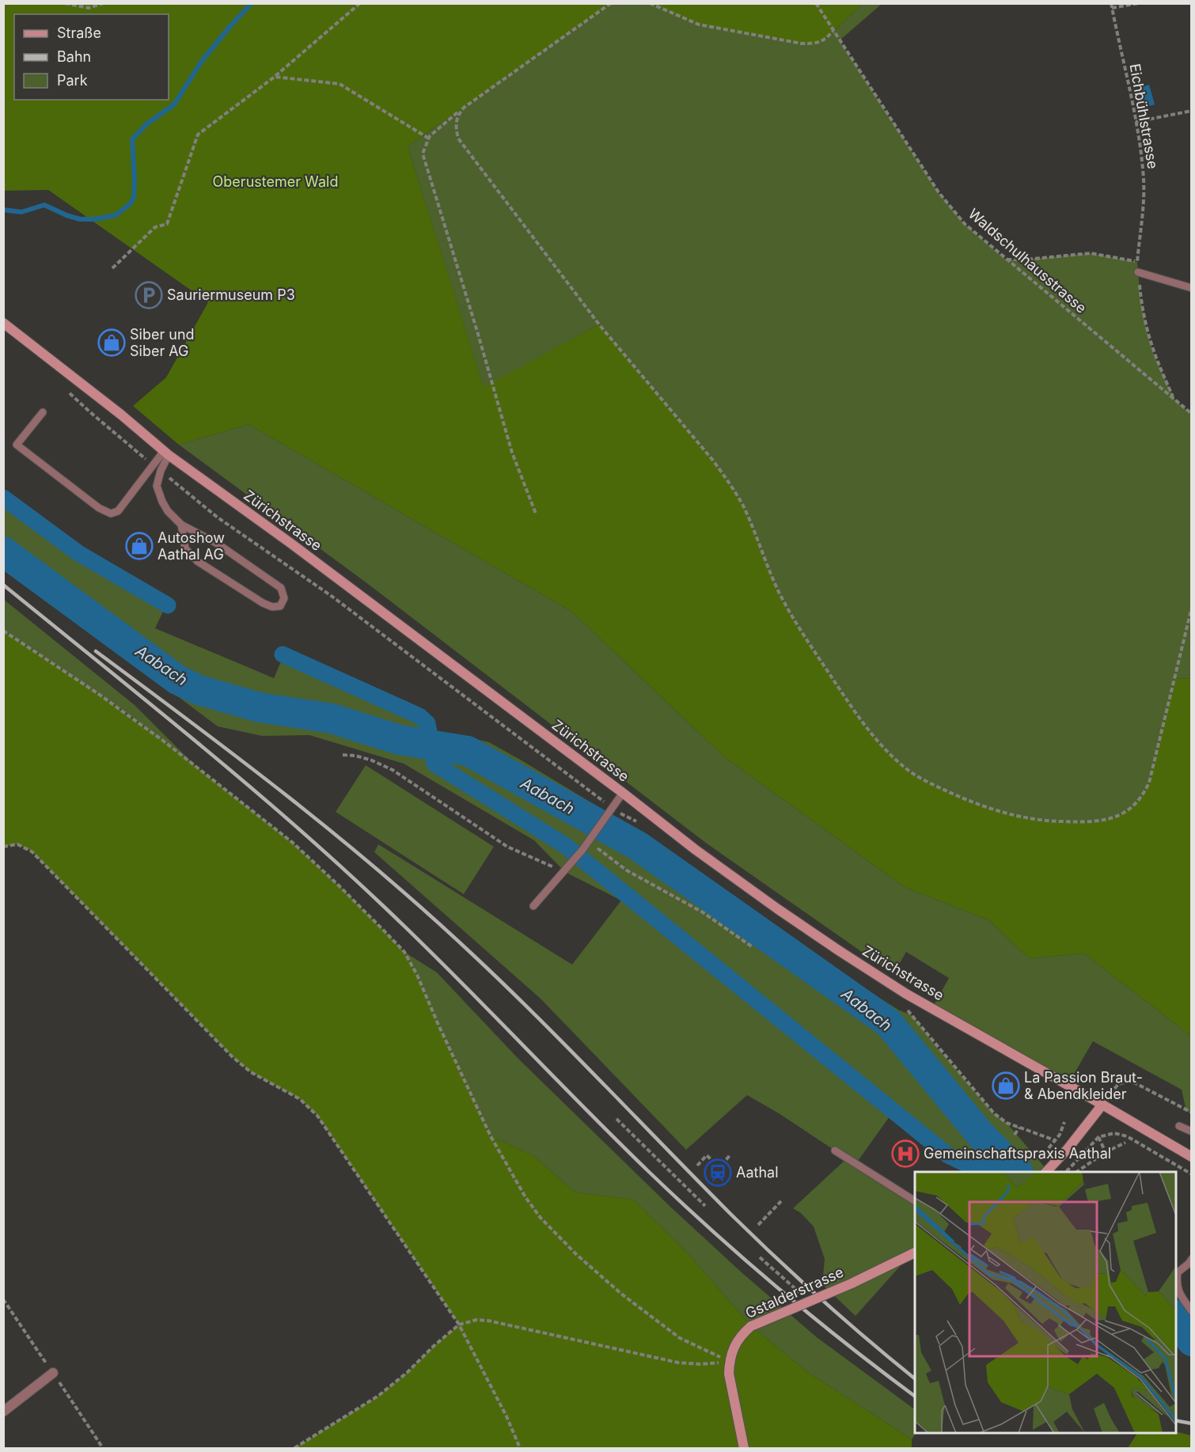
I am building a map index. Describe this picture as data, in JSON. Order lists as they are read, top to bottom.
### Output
{
  "streets": {
    "main road": ["Zürichstrasse", "Gstalderstrasse"],
    "path": ["Eichbühlstrasse", "Waldschulhausstrasse"]
  },
  "crossings": [
    ["Eichbühlstrasse", "Waldschulhausstrasse"]
  ],
  "water": ["Aabach"],
  "parks": ["Oberustemer Wald"],
  "places": {
    "parking": ["Sauriermuseum P3"],
    "shop": ["Siber und Siber AG", "Autoshow Aathal AG", "La Passion Braut- & Abendkleider"],
    "hospital": ["Gemeinschaftspraxis Aathal"],
    "station": ["Aathal"]
  },
  "legend": ["Straße", "Bahn", "Park"]
}
